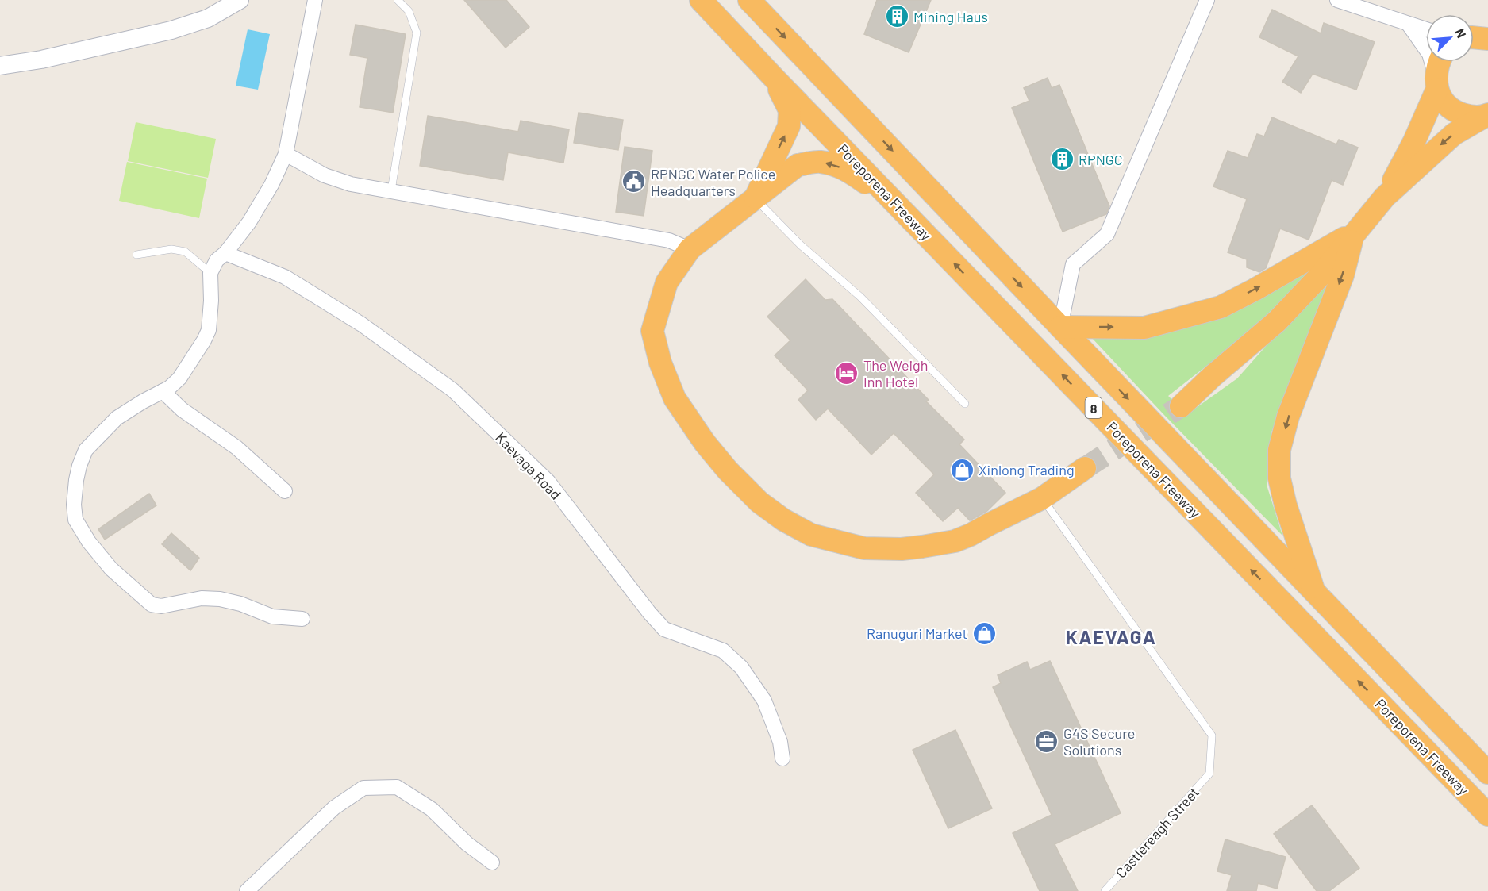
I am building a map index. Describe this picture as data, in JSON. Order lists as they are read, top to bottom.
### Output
{
  "streets": {
    "highway": ["Poreporena Freeway", "8"],
    "street": ["Kaevaga Road"],
    "lane": ["Castlereagh Street"]
  },
  "districts": ["KAEVAGA"],
  "places": {
    "building": ["Mining Haus", "RPNGC"],
    "public building": ["RPNGC Water Police Headquarters"],
    "hotel": ["The Weigh Inn Hotel"],
    "shop": ["Xinlong Trading", "Ranuguri Market"],
    "office": ["G4S Secure Solutions"]
  },
  "north": "top right"
}
